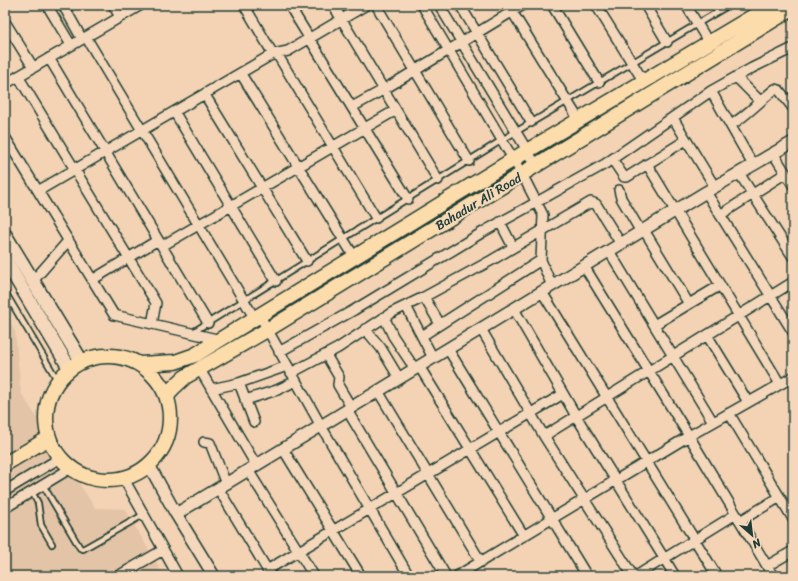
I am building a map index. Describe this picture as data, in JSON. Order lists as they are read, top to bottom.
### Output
{
  "streets": {
    "main road": ["Bahadur Ali Road"]
  },
  "north": "bottom right"
}
